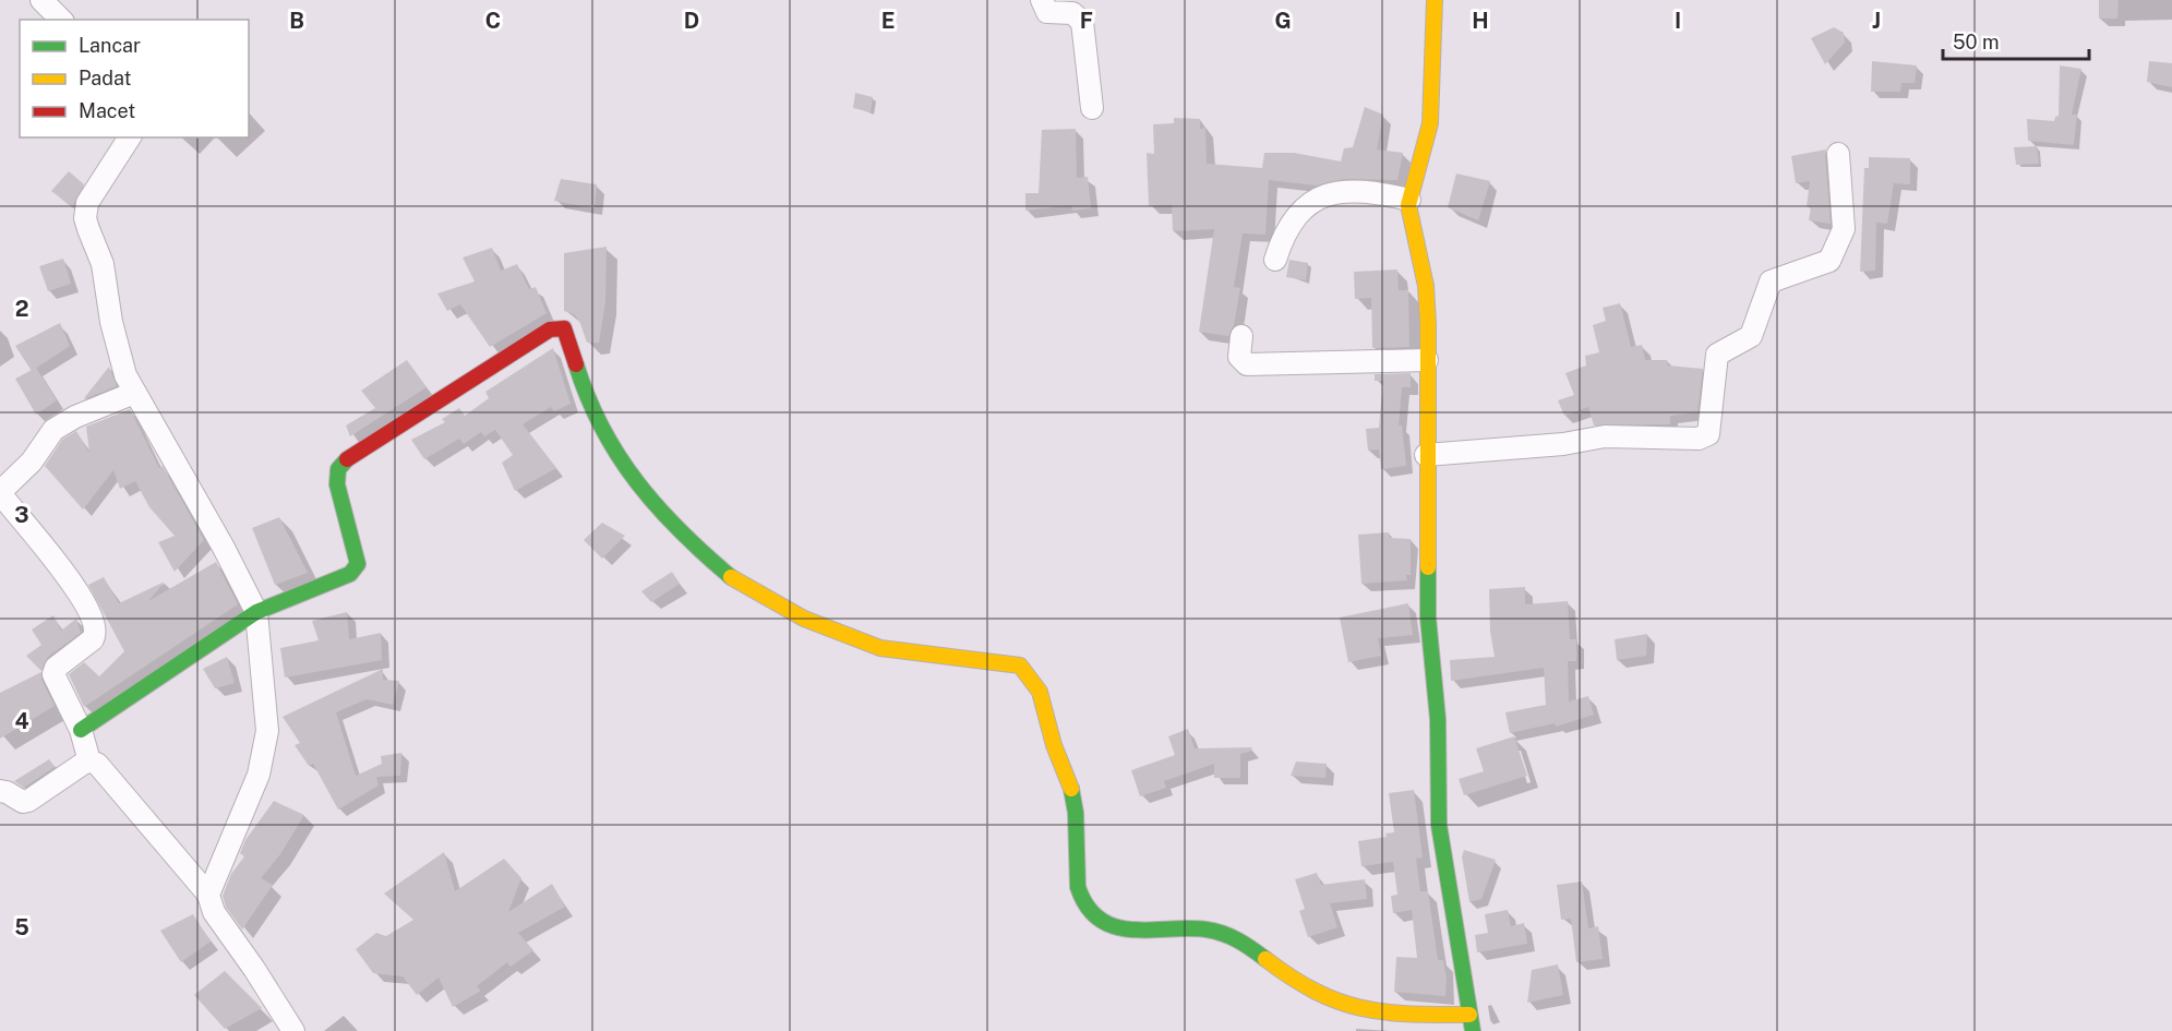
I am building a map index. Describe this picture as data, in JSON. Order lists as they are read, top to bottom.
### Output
{
  "legend": ["Lancar", "Padat", "Macet"],
  "scale_bar": "50 m",
  "grid": {
    "columns": [
      "B",
      "C",
      "D",
      "E",
      "F",
      "G",
      "H",
      "I",
      "J"
    ],
    "rows": [
      "2",
      "3",
      "4",
      "5"
    ]
  }
}
